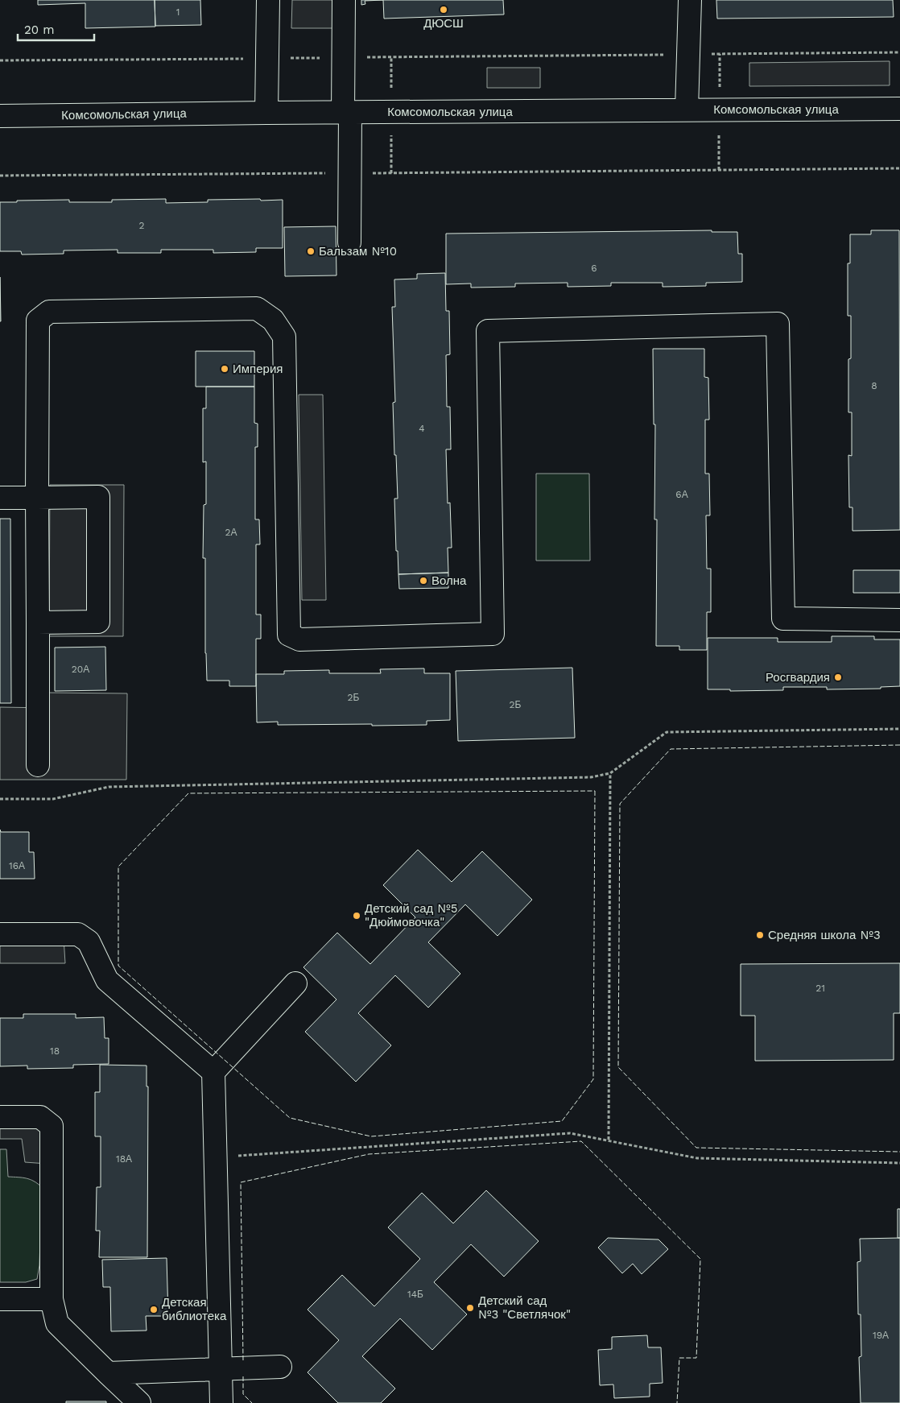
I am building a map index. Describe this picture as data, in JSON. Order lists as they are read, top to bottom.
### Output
{
  "streets": {
    "street": ["Комсомольская улица"]
  },
  "places": [
    "ДЮСШ",
    "Бальзам №10",
    "Империя",
    "Волна",
    "Росгвардия",
    "Детский сад №5 \"Дюймовочка\"",
    "Средняя школа №3",
    "Детский сад №3 \"Светлячок\"",
    "Детская библиотека"
  ],
  "house_numbers": [
    "1",
    "2",
    "6",
    "8",
    "4",
    "6А",
    "2А",
    "20А",
    "2Б",
    "2Б",
    "16А",
    "21",
    "18",
    "18А",
    "14Б",
    "19А"
  ],
  "scale_bar": "20 m"
}
